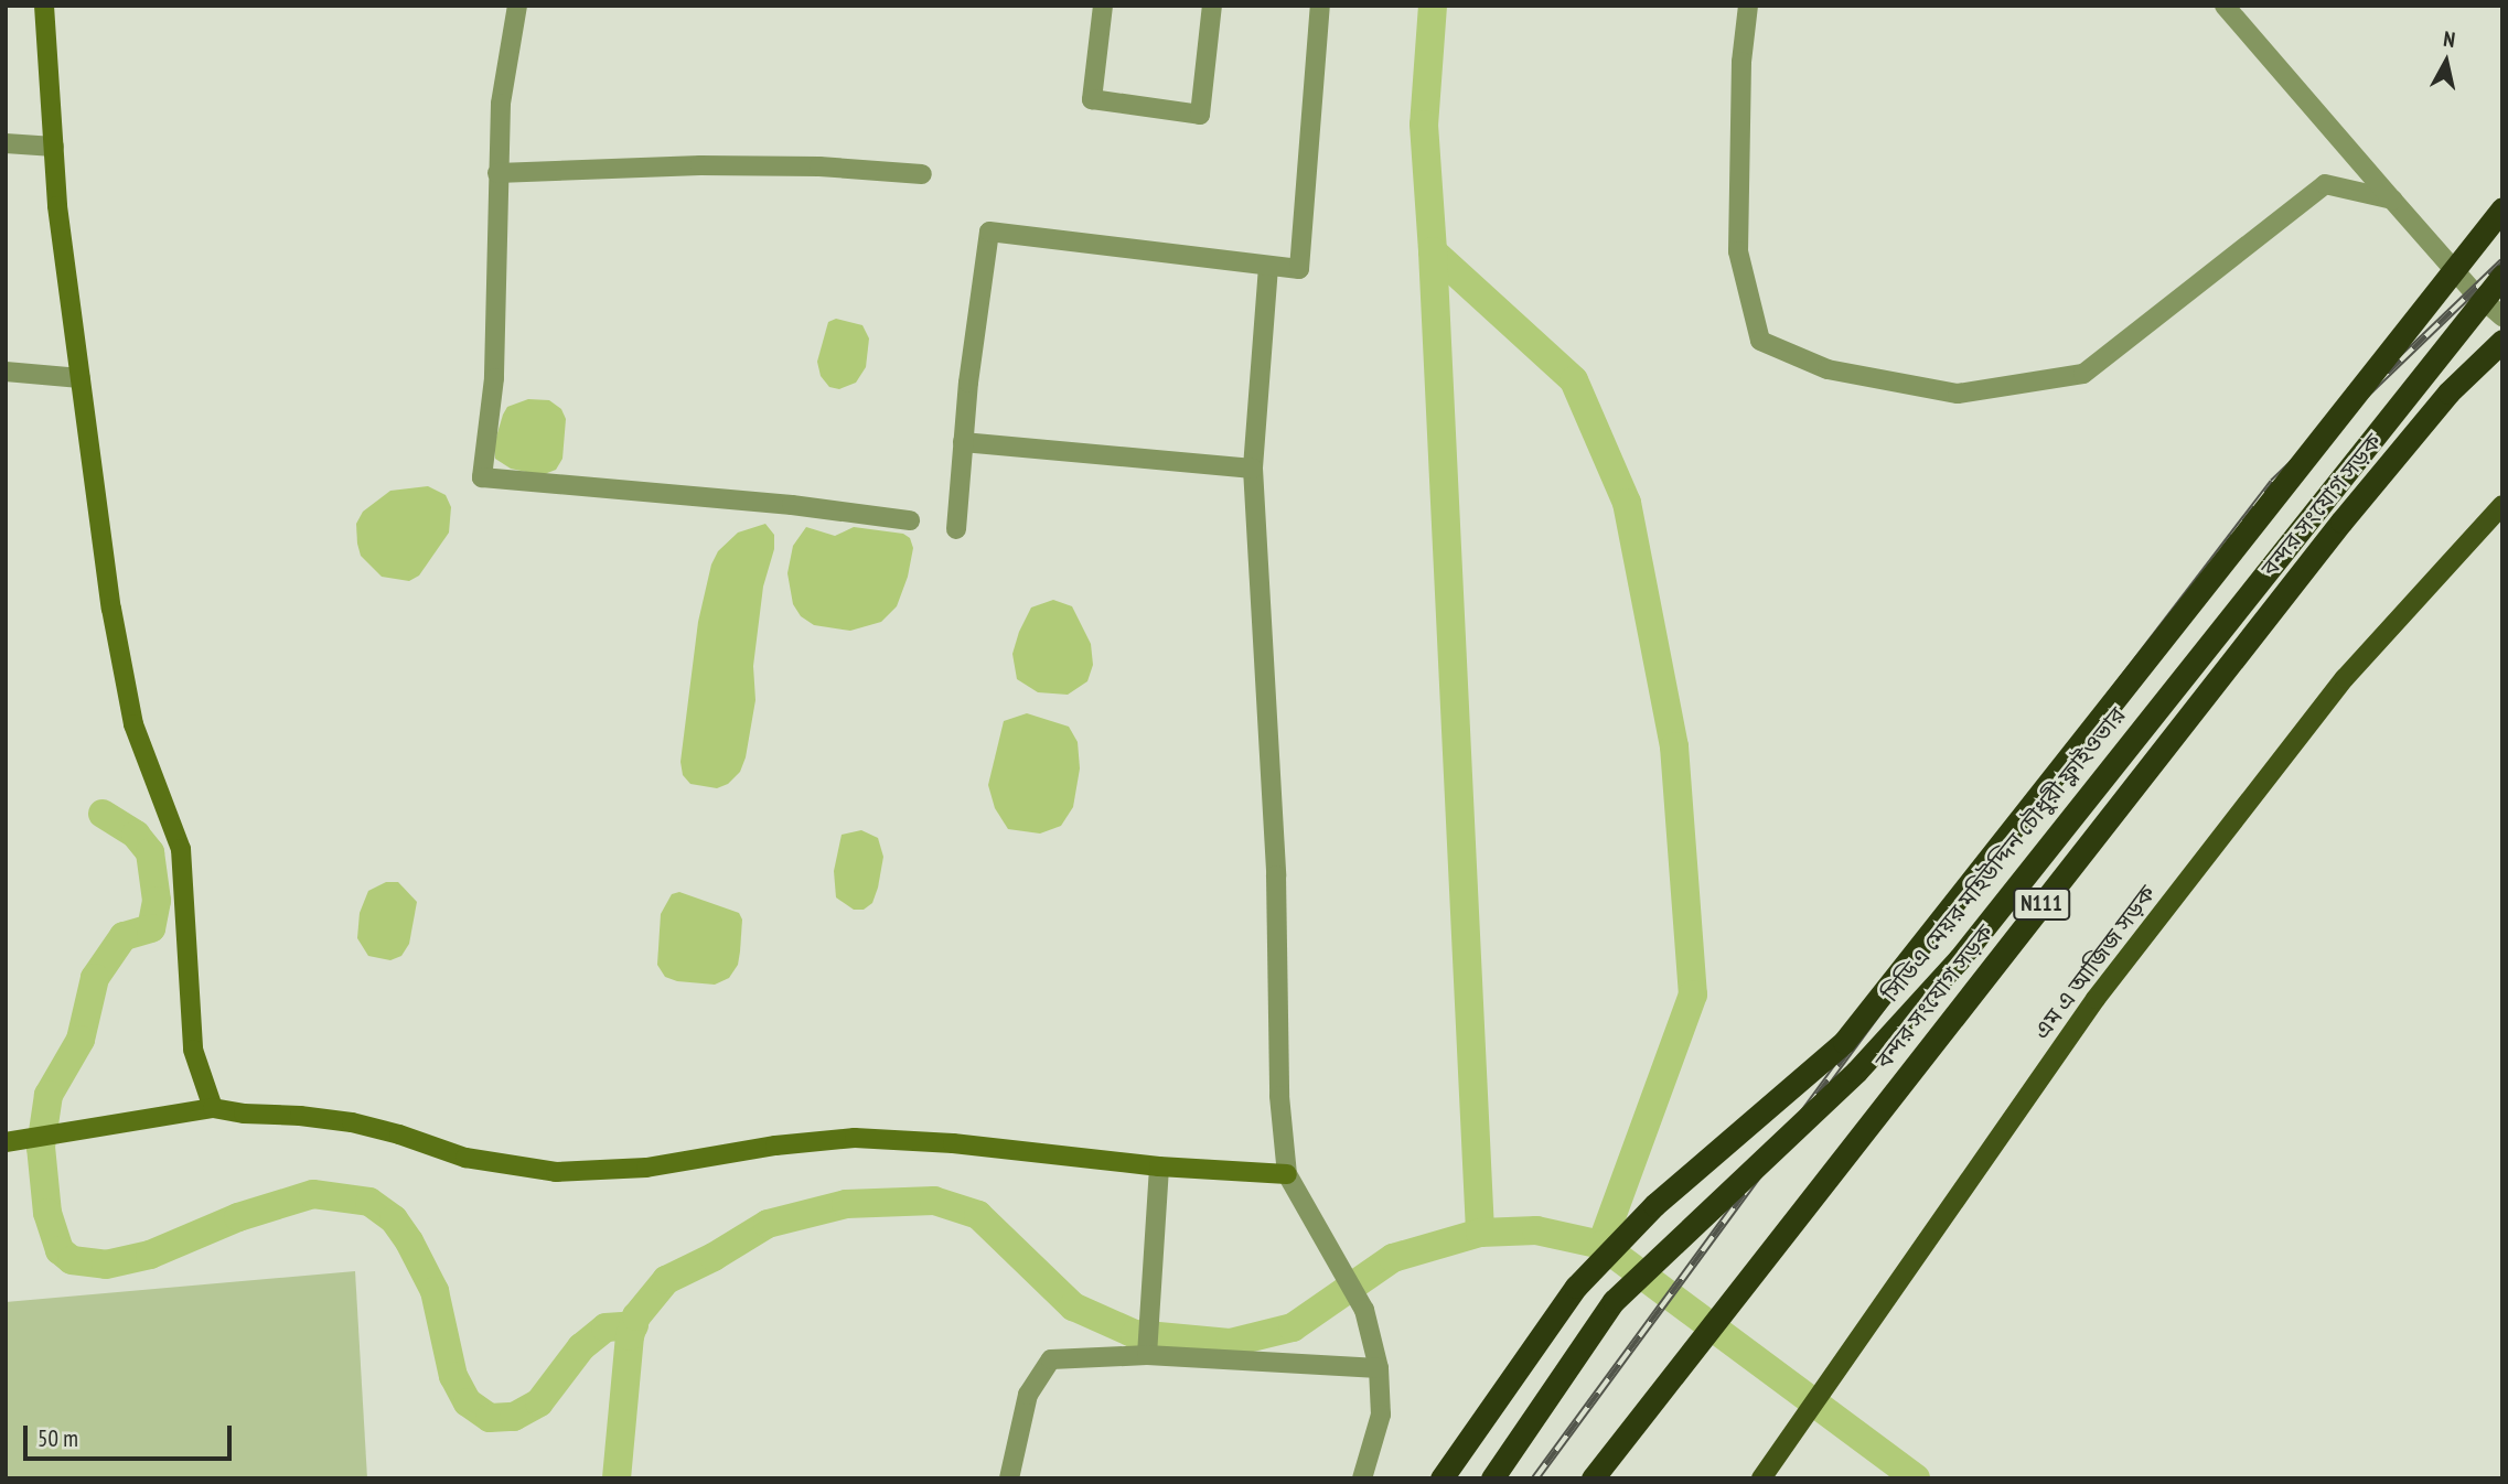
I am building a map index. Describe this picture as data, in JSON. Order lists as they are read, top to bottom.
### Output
{
  "streets": {
    "highway": ["বন্দর সংযোগ সড়ক", "সিডিএ মেয়র মহিউদ্দিন চৌধুরী ফ্লাইওভার", "N111"],
    "main road": ["এম এ আজিজ সড়ক"]
  },
  "scale_bar": "50 m",
  "north": "top"
}
